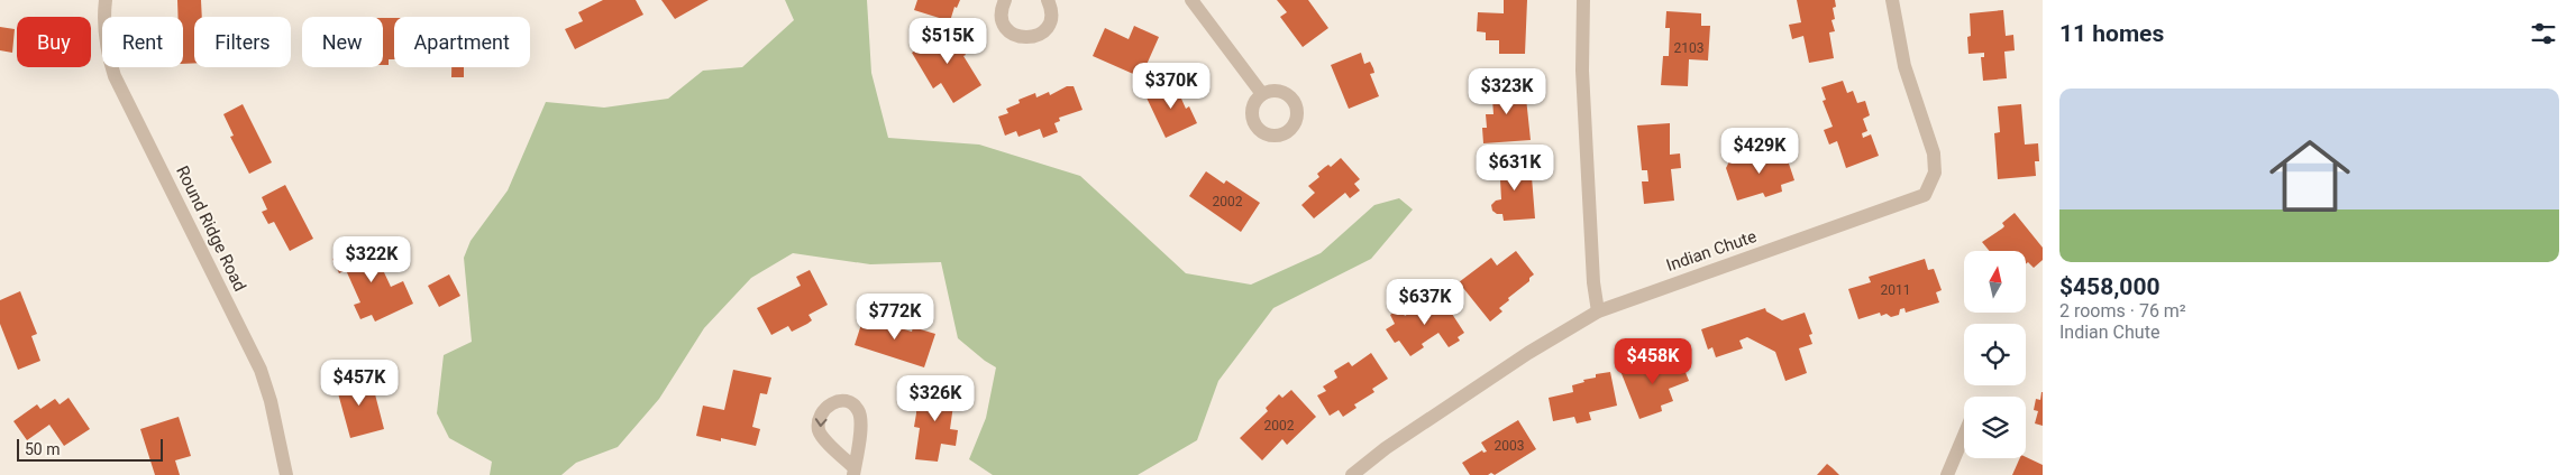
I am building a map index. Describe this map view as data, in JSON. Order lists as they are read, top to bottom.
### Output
{
  "streets": {
    "street": ["Round Ridge Road", "Indian Chute"]
  },
  "house_numbers": [
    "2103",
    "2002",
    "2011",
    "2002",
    "2003"
  ],
  "scale_bar": "50 m",
  "north": "top",
  "page": {
    "heading": "11 homes",
    "chip": [
      "Buy",
      "Rent",
      "Filters",
      "New",
      "Apartment"
    ],
    "price": [
      "$515K",
      "$370K",
      "$323K",
      "$429K",
      "$631K",
      "$322K",
      "$637K",
      "$772K",
      "$458K",
      "$457K",
      "$326K"
    ],
    "list": [
      {
        "name": "$458,000",
        "note": "2 rooms · 76 m² · Indian Chute"
      }
    ],
    "scale": "50 m"
  }
}
